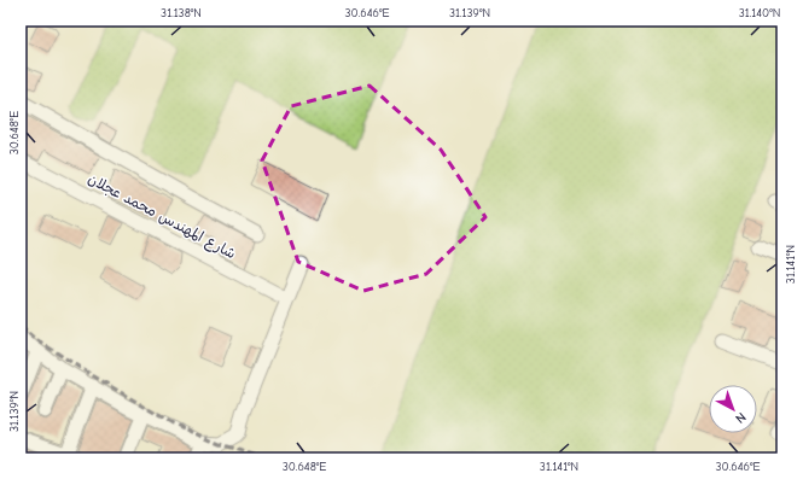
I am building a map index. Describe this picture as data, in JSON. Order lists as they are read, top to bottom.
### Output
{
  "streets": {
    "street": ["شارع المهندس محمد عجلان"]
  },
  "north": "bottom right",
  "coordinates": [
    "31.138°N",
    "30.646°E",
    "31.139°N",
    "31.140°N",
    "30.648°E",
    "31.141°N"
  ]
}
